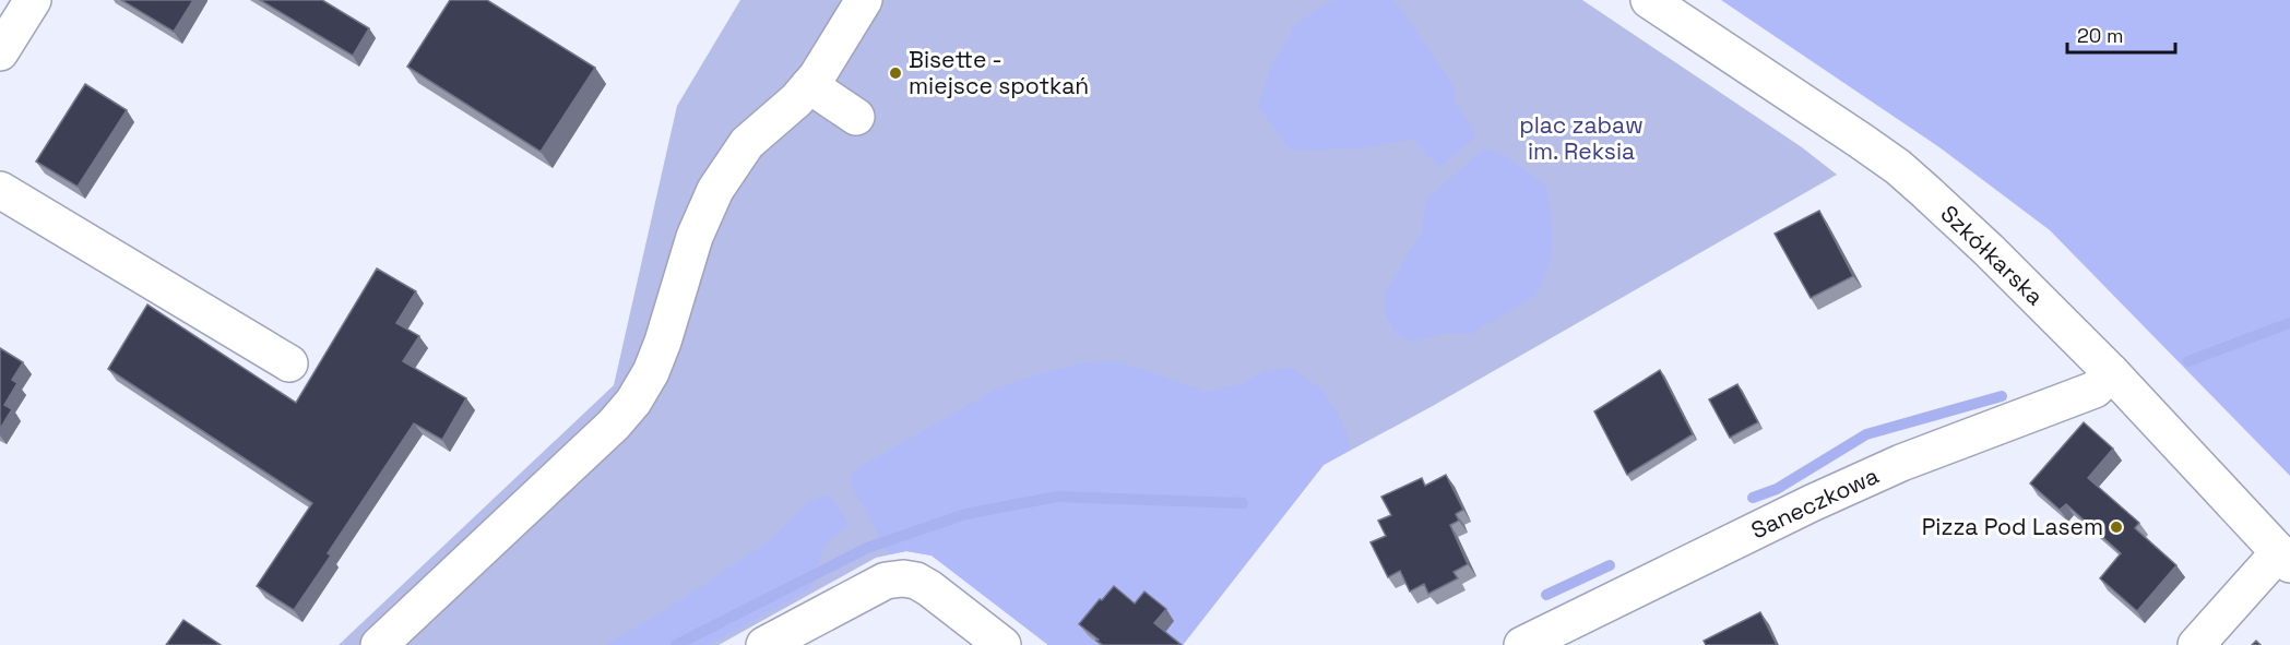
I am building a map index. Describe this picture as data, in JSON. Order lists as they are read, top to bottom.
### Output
{
  "streets": {
    "street": ["Szkółkarska", "Saneczkowa"]
  },
  "crossings": [
    ["Szkółkarska", "Saneczkowa"]
  ],
  "parks": ["plac zabaw im. Reksia"],
  "places": ["Bisette - miejsce spotkań", "Pizza Pod Lasem"],
  "scale_bar": "20 m"
}
